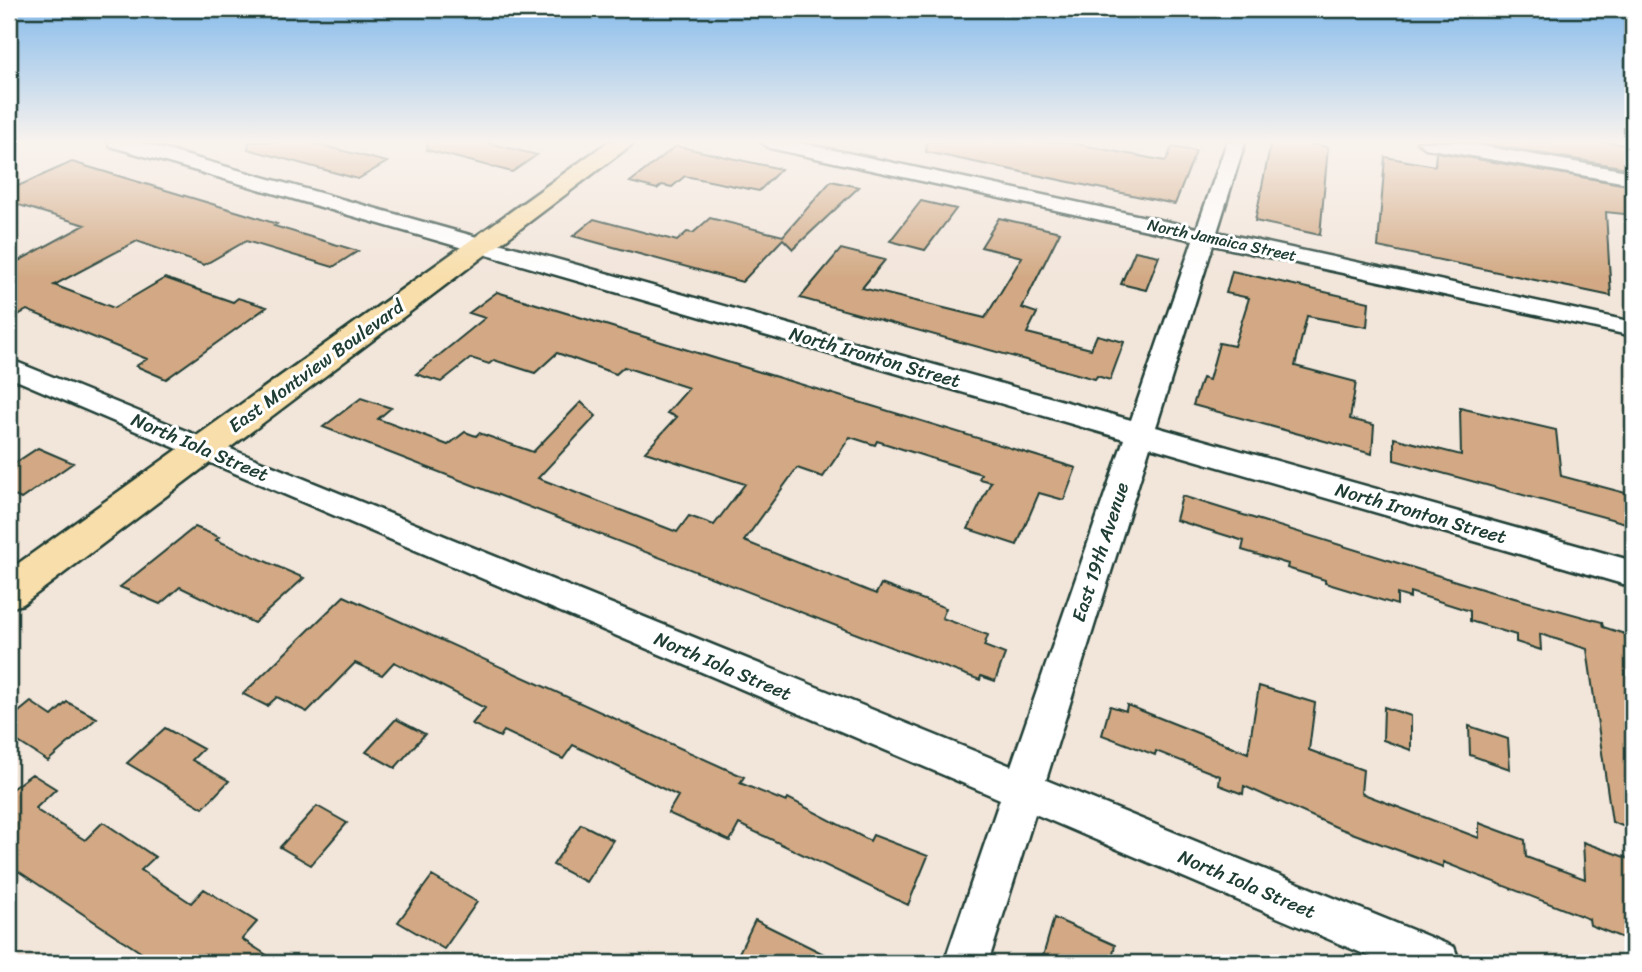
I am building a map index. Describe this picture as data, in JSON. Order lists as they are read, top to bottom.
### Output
{
  "streets": {
    "main road": ["East Montview Boulevard"],
    "street": [
      "North Jamaica Street",
      "North Ironton Street",
      "North Iola Street",
      "East 19th Avenue"
    ]
  },
  "crossings": [
    ["North Jamaica Street", "East 19th Avenue"],
    ["North Ironton Street", "East Montview Boulevard"],
    ["North Ironton Street", "East 19th Avenue"],
    ["East Montview Boulevard", "North Iola Street"],
    ["North Iola Street", "East 19th Avenue"]
  ]
}
